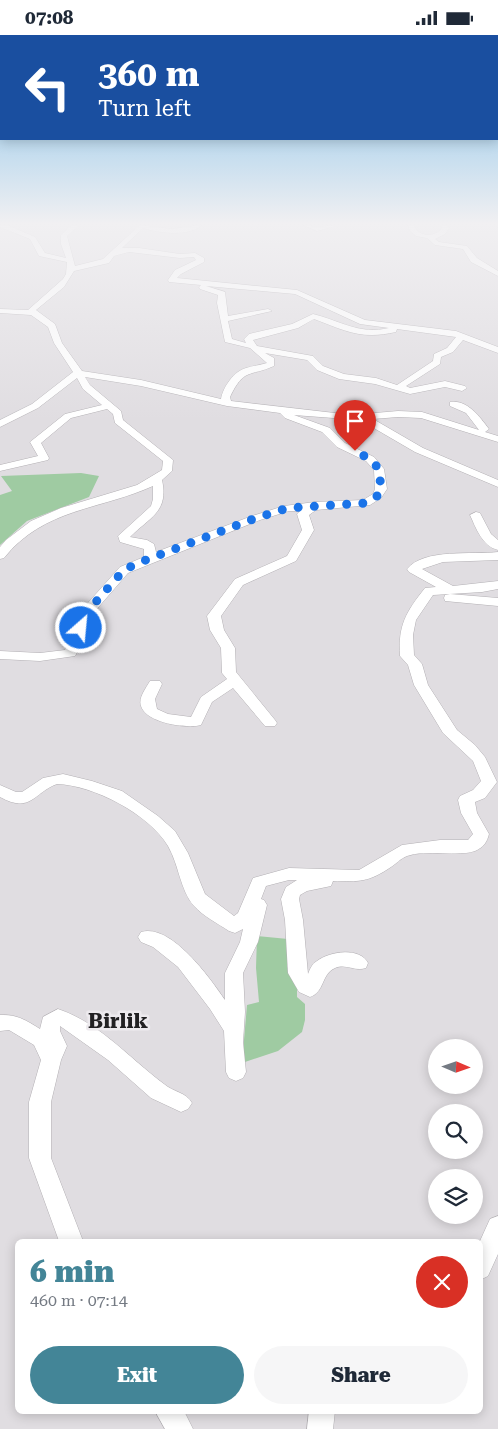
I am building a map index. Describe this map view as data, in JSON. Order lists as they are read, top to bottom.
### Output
{
  "districts": ["Birlik"],
  "north": "right",
  "page": {
    "status": "07:08",
    "turn": ["360 m", "Turn left"],
    "heading": ["6 min", "460 m · 07:14"],
    "buttons": ["Exit", "Share"]
  }
}
